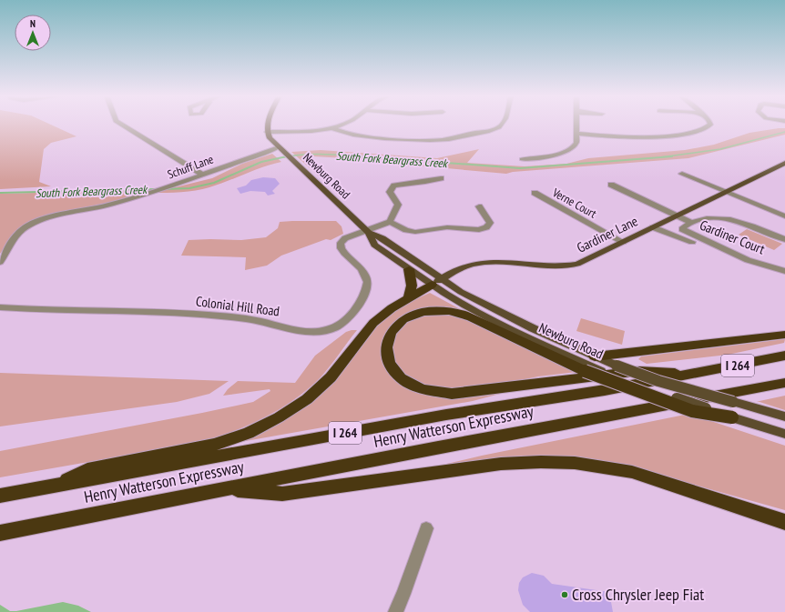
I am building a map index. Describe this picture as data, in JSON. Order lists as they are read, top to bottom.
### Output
{
  "streets": {
    "highway": ["I 264", "Henry Watterson Expressway"],
    "main road": ["Newburg Road", "Gardiner Lane"],
    "street": [
      "Schuff Lane",
      "Verne Court",
      "Gardiner Court",
      "Colonial Hill Road"
    ]
  },
  "crossings": [
    ["Schuff Lane", "Newburg Road"],
    ["Newburg Road", "Gardiner Lane"],
    ["Newburg Road", "Colonial Hill Road"],
    ["Verne Court", "Gardiner Lane"],
    ["Gardiner Lane", "Gardiner Court"]
  ],
  "water": ["South Fork Beargrass Creek"],
  "places": ["Cross Chrysler Jeep Fiat"],
  "north": "top"
}
